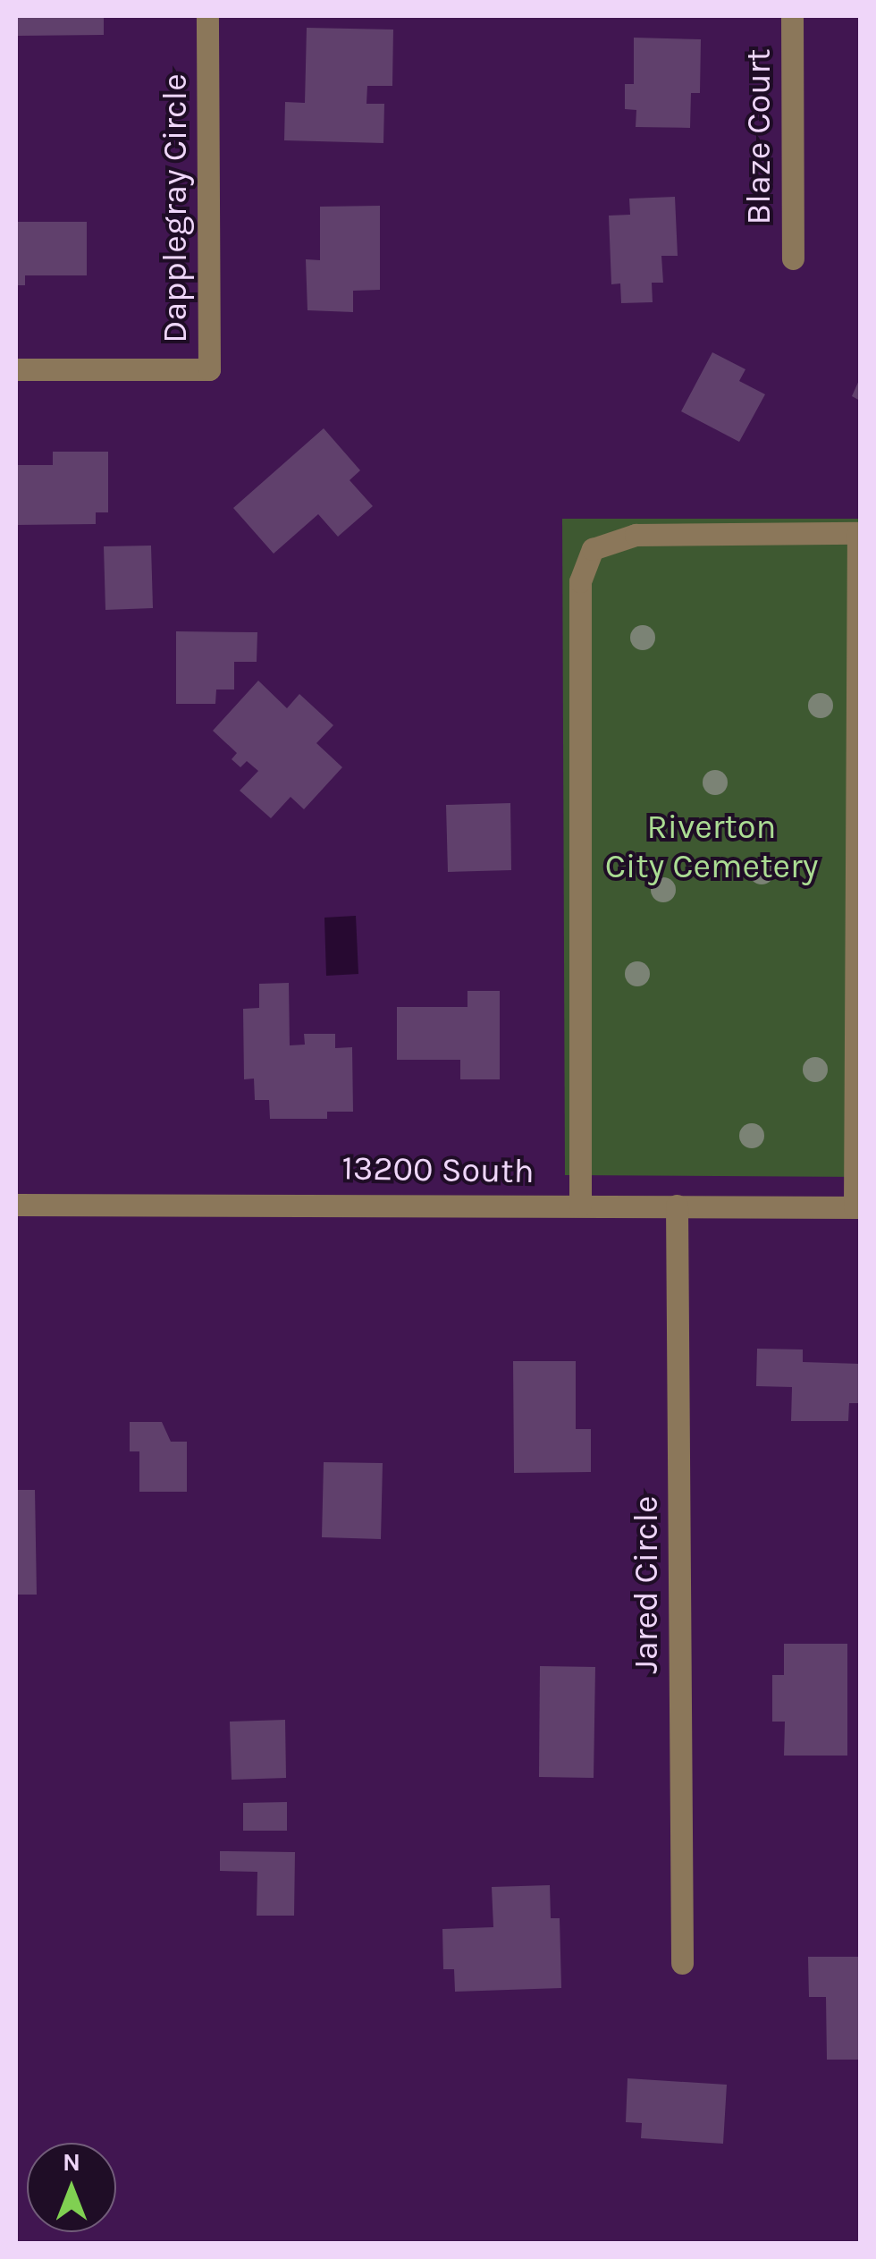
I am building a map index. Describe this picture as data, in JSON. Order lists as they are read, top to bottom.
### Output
{
  "streets": {
    "street": [
      "Blaze Court",
      "Dapplegray Circle",
      "13200 South",
      "Jared Circle"
    ]
  },
  "crossings": [
    ["13200 South", "Jared Circle"]
  ],
  "parks": ["Riverton City Cemetery"],
  "north": "top"
}
